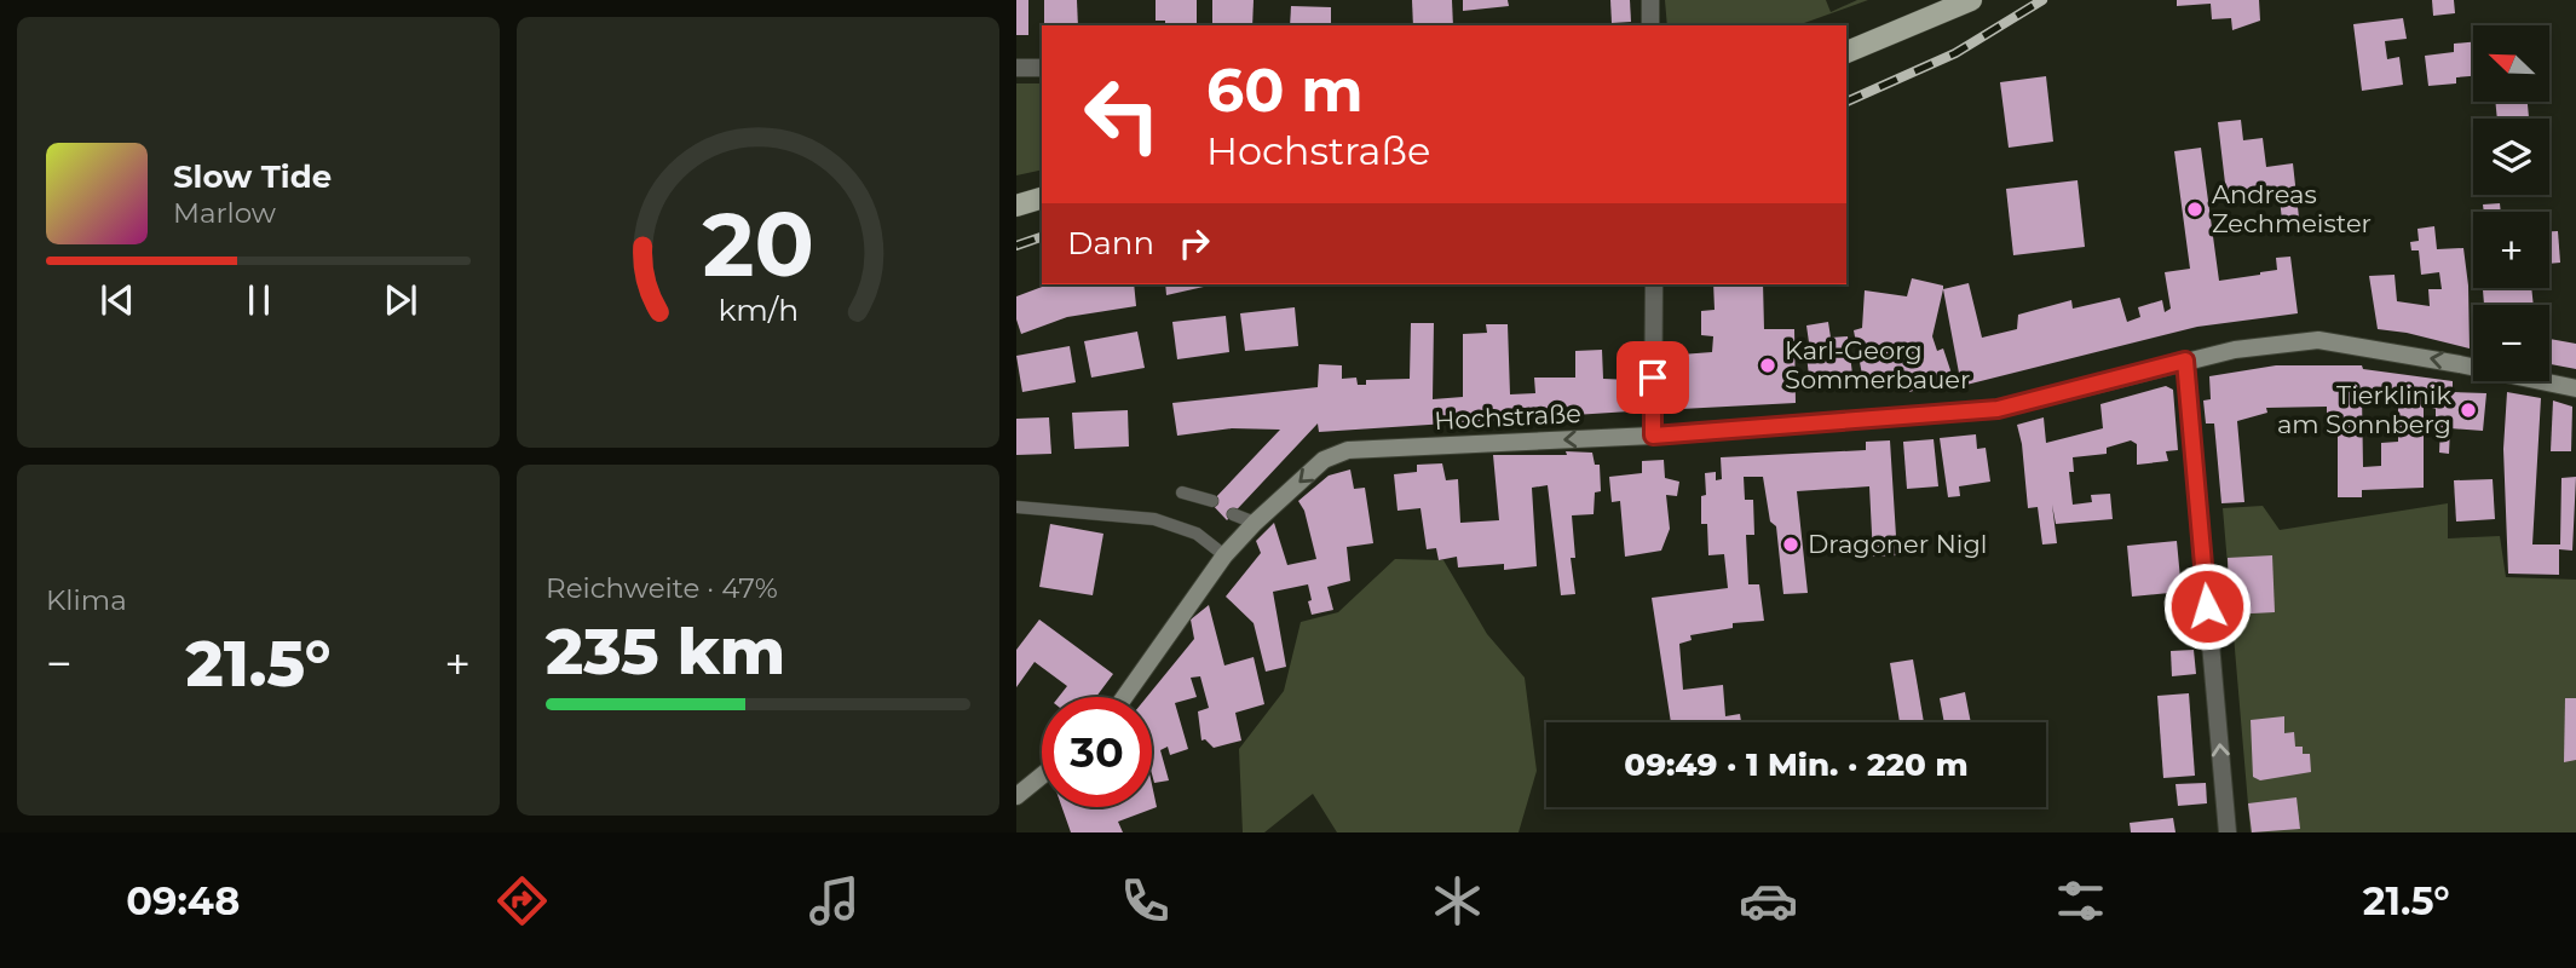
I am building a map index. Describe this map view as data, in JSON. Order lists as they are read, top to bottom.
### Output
{
  "streets": {
    "main road": ["Hochstraße"]
  },
  "one_way": ["Hochstraße"],
  "places": [
    "Andreas Zechmeister",
    "Karl-Georg Sommerbauer",
    "Tierklinik am Sonnberg",
    "Dragoner Nigl"
  ],
  "north": "top left",
  "page": {
    "map_buttons": ["+", "−"],
    "turn": ["60 m", "Hochstraße"],
    "song": ["Slow Tide", "Marlow"],
    "then": "Dann",
    "tile": [
      "Klima",
      ["Reichweite · 47%", "235 km"]
    ],
    "heat": ["−", "21.5°", "+"],
    "limit": "30",
    "trip": "09:49 · 1 Min. · 220 m",
    "tabs": ["09:48", "21.5°"],
    "gauge": ["20", "km/h"]
  }
}
